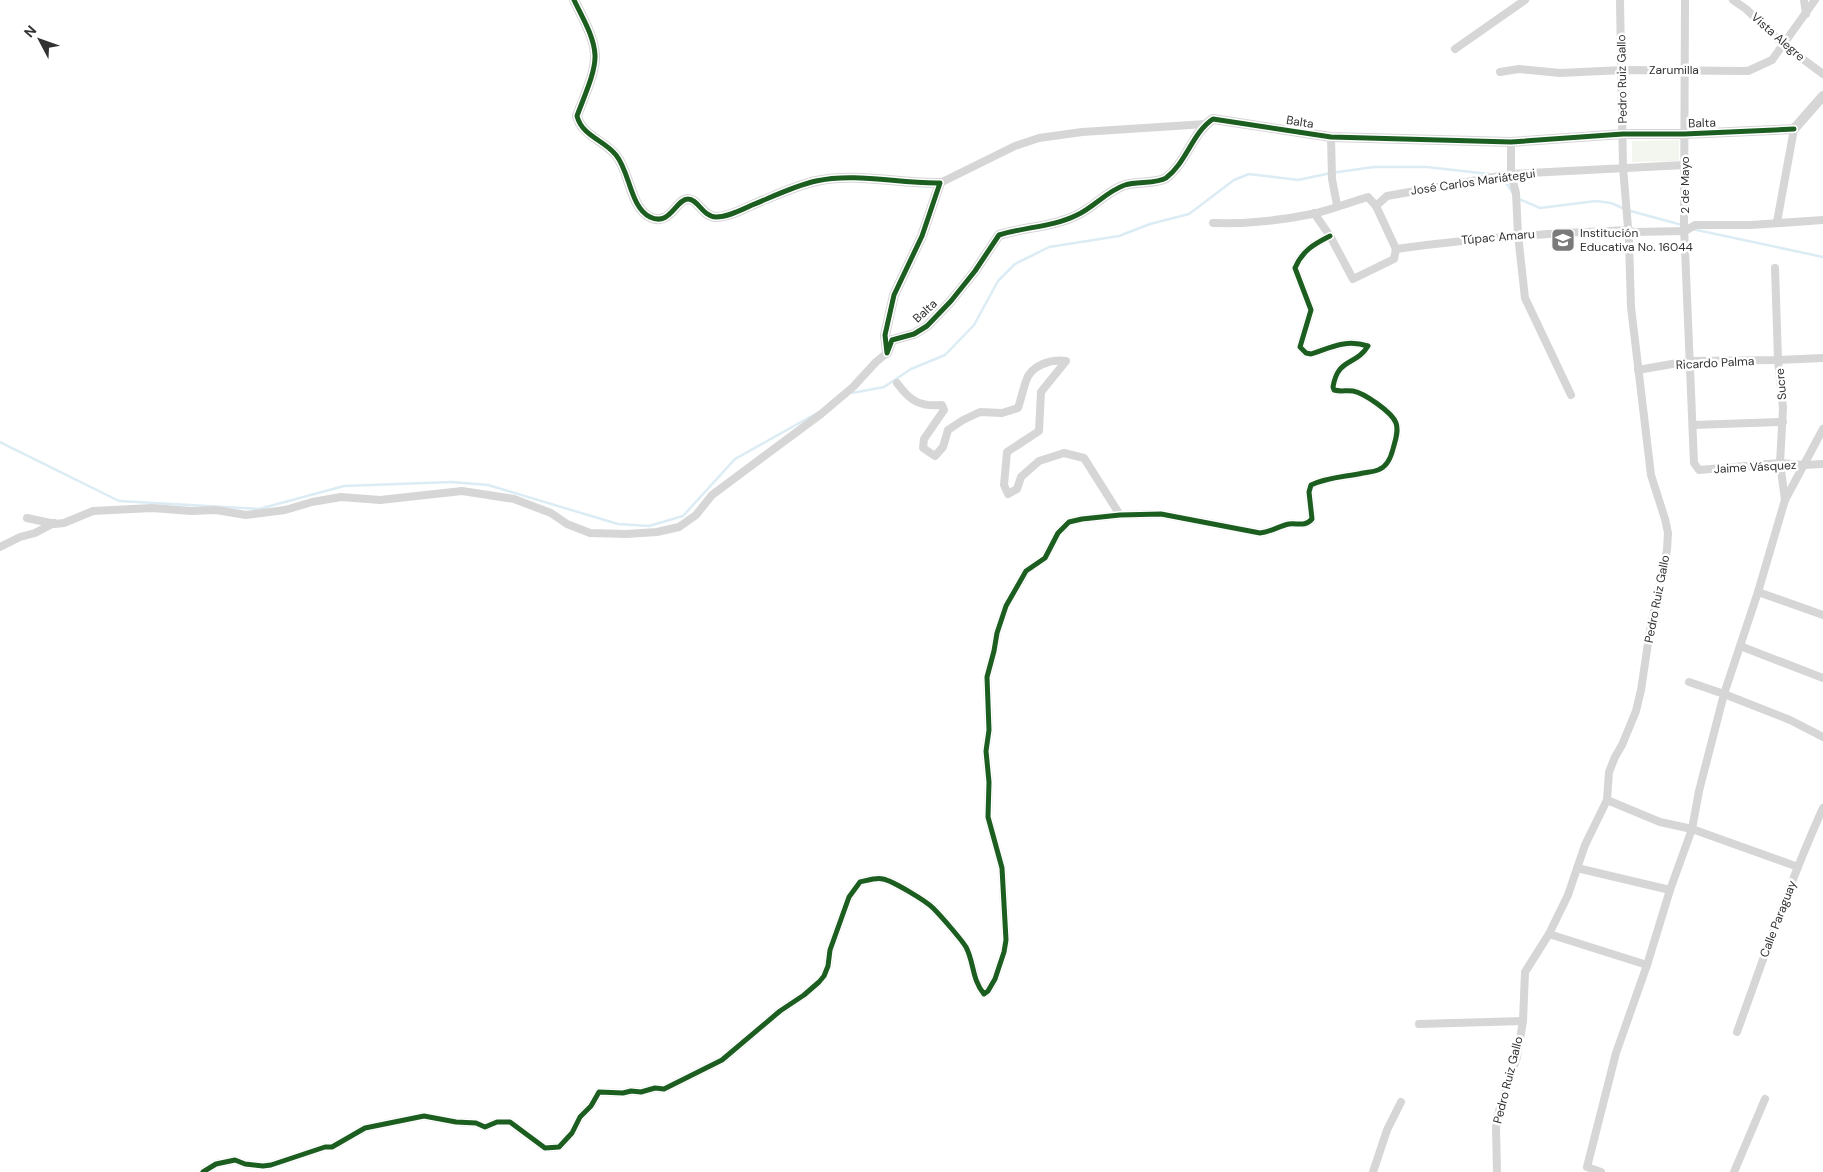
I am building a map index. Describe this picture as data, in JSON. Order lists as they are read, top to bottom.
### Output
{
  "streets": {
    "street": [
      "Vista Alegre",
      "Zarumilla",
      "Pedro Ruiz Gallo",
      "Balta",
      "José Carlos Mariátegui",
      "2 de Mayo",
      "Túpac Amaru",
      "Ricardo Palma",
      "Sucre",
      "Jaime Vásquez",
      "Calle Paraguay"
    ]
  },
  "crossings": [
    ["Vista Alegre", "Zarumilla"],
    ["Zarumilla", "Pedro Ruiz Gallo"],
    ["Zarumilla", "2 de Mayo"],
    ["Pedro Ruiz Gallo", "Balta"],
    ["Pedro Ruiz Gallo", "José Carlos Mariátegui"],
    ["Pedro Ruiz Gallo", "Túpac Amaru"],
    ["Pedro Ruiz Gallo", "Ricardo Palma"],
    ["Balta", "2 de Mayo"],
    ["José Carlos Mariátegui", "2 de Mayo"],
    ["2 de Mayo", "Túpac Amaru"],
    ["2 de Mayo", "Ricardo Palma"],
    ["2 de Mayo", "Jaime Vásquez"],
    ["Ricardo Palma", "Sucre"],
    ["Sucre", "Jaime Vásquez"]
  ],
  "places": {
    "school or university": ["Institución Educativa No. 16044"]
  },
  "north": "top left"
}
